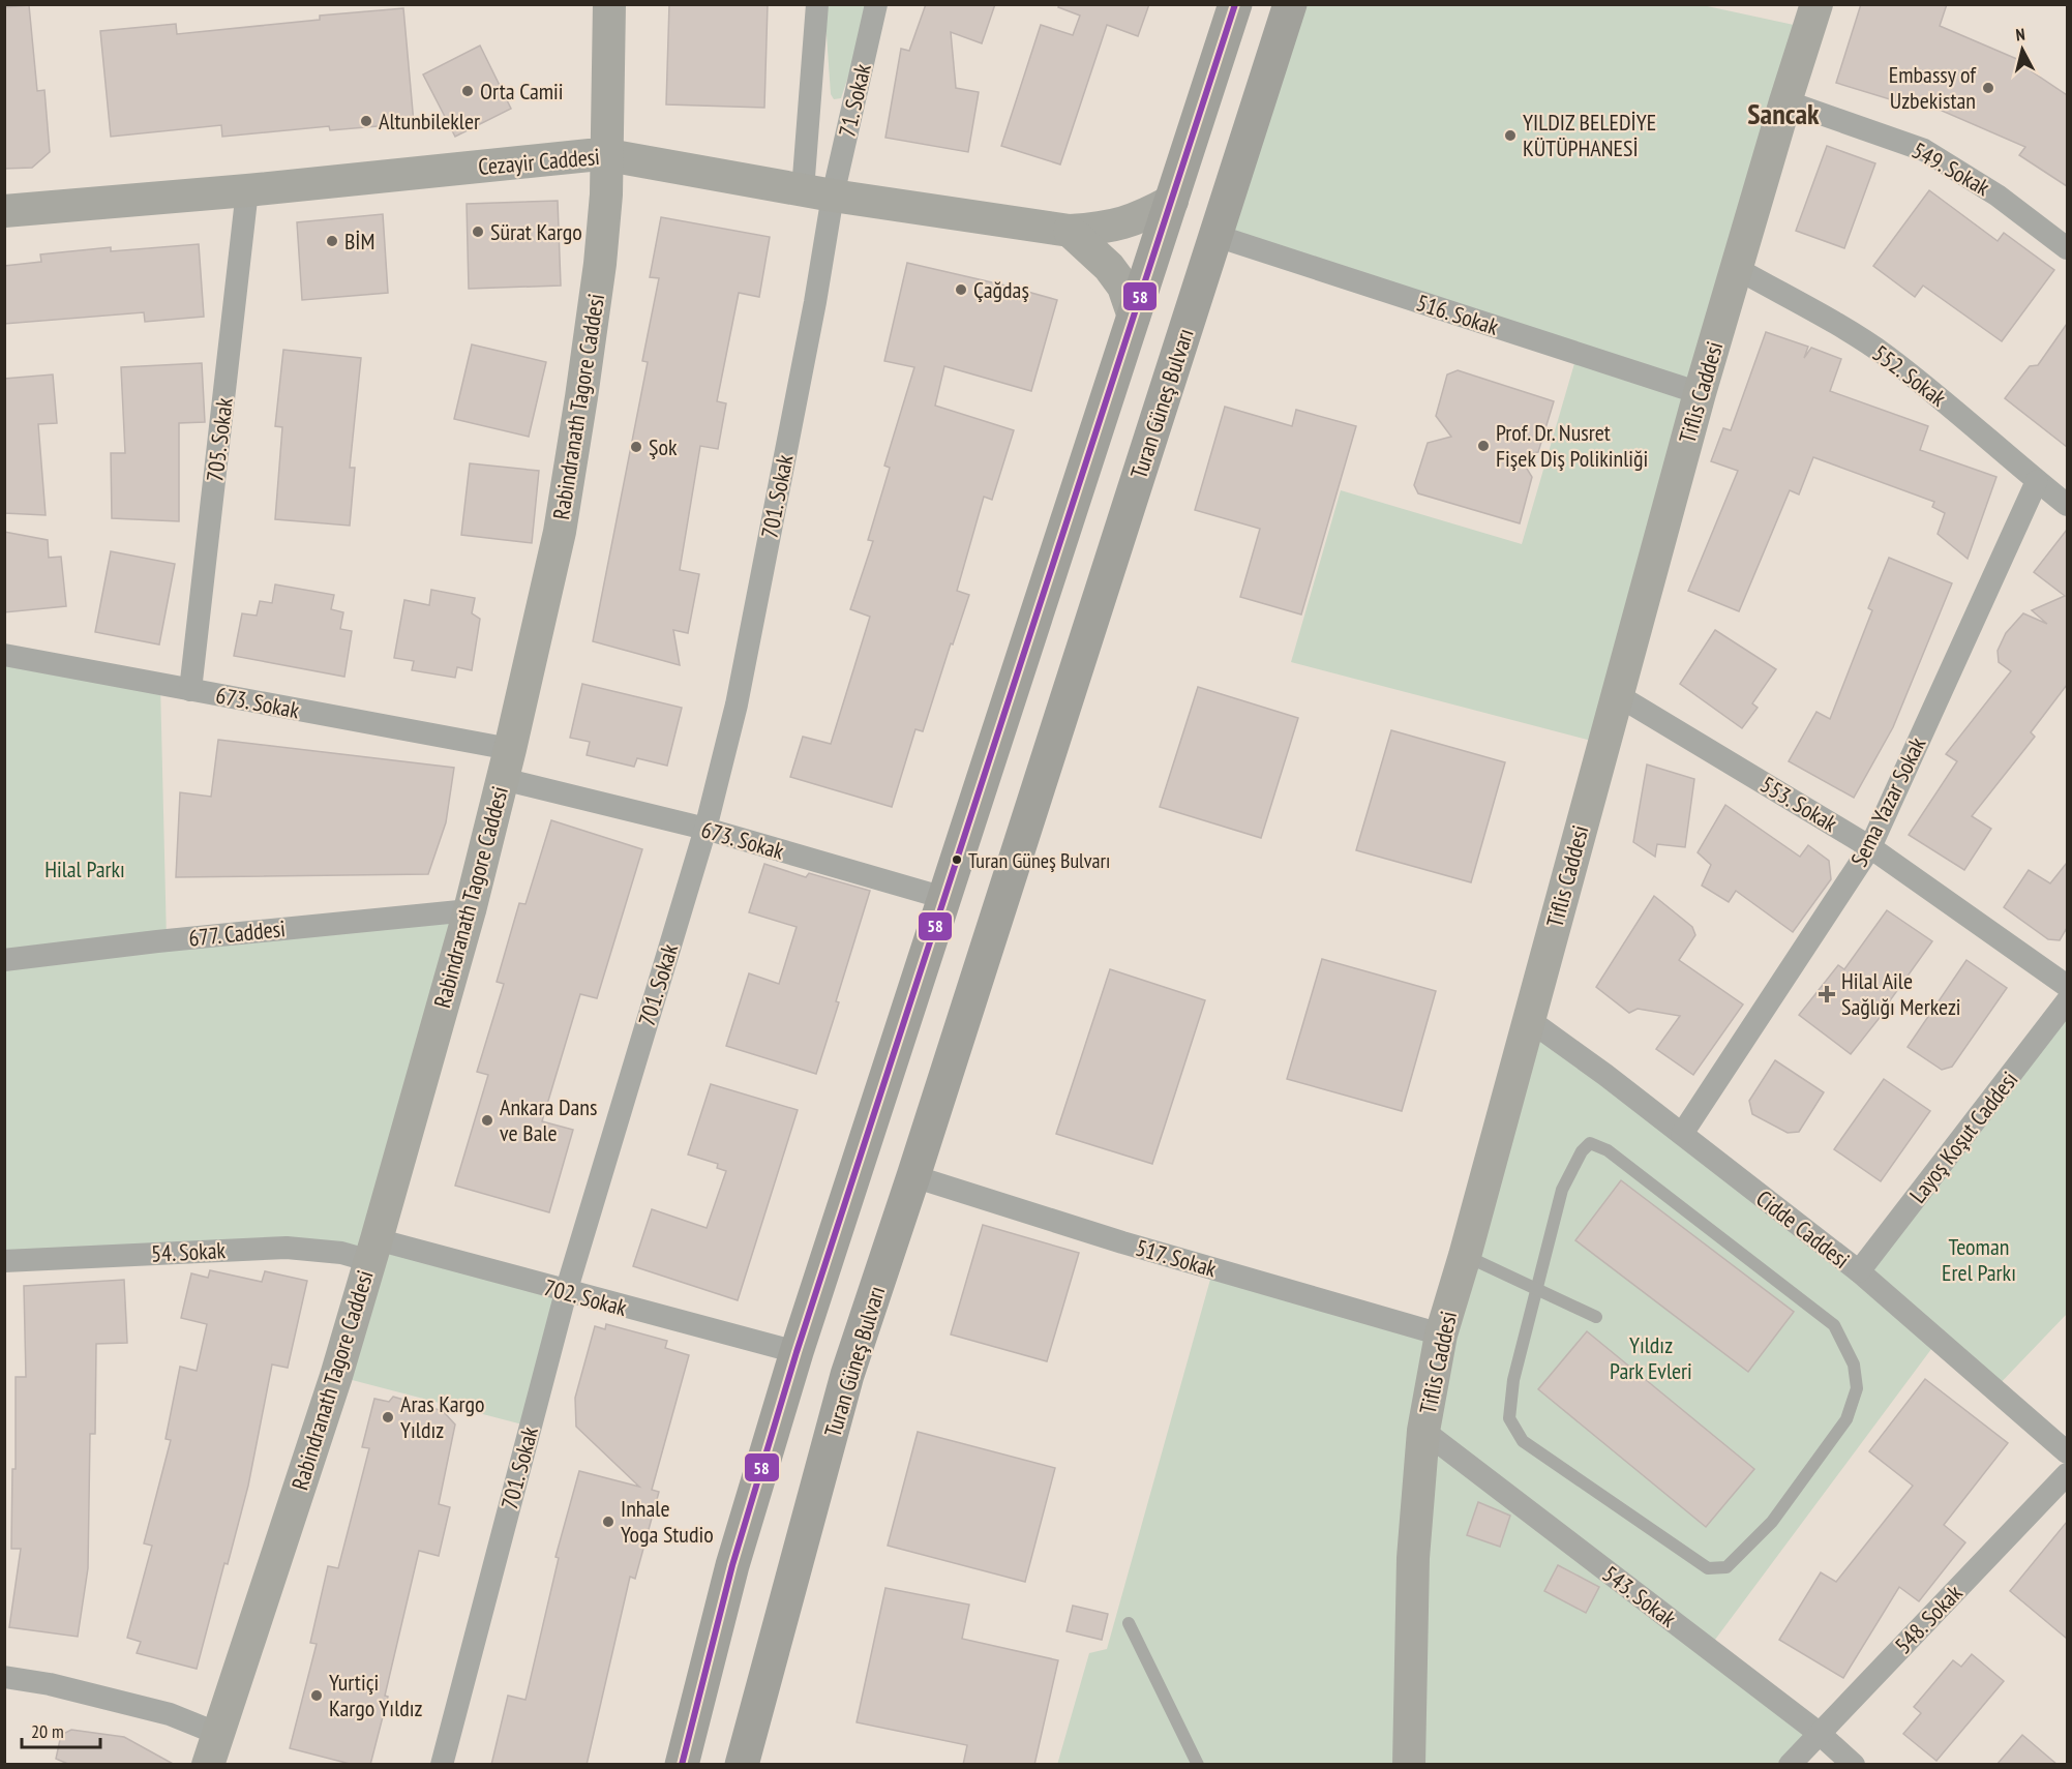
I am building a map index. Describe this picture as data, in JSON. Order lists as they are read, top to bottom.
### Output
{
  "streets": {
    "main road": ["Turan Güneş Bulvarı"],
    "street": [
      "71. Sokak",
      "Cezayir Caddesi",
      "549. Sokak",
      "516. Sokak",
      "552. Sokak",
      "Tiflis Caddesi",
      "Rabindranath Tagore Caddesi",
      "705. Sokak",
      "701. Sokak",
      "673. Sokak",
      "Sema Yazar Sokak",
      "553. Sokak",
      "677. Caddesi",
      "Layoş Koşut Caddesi",
      "Cidde Caddesi",
      "54. Sokak",
      "517. Sokak",
      "702. Sokak",
      "543. Sokak",
      "548. Sokak"
    ]
  },
  "crossings": [
    ["71. Sokak", "Cezayir Caddesi"],
    ["71. Sokak", "701. Sokak"],
    ["Cezayir Caddesi", "Rabindranath Tagore Caddesi"],
    ["Cezayir Caddesi", "705. Sokak"],
    ["Cezayir Caddesi", "701. Sokak"],
    ["549. Sokak", "Tiflis Caddesi"],
    ["516. Sokak", "Tiflis Caddesi"],
    ["516. Sokak", "Turan Güneş Bulvarı"],
    ["552. Sokak", "Tiflis Caddesi"],
    ["552. Sokak", "Sema Yazar Sokak"],
    ["Tiflis Caddesi", "553. Sokak"],
    ["Tiflis Caddesi", "Cidde Caddesi"],
    ["Tiflis Caddesi", "517. Sokak"],
    ["Tiflis Caddesi", "543. Sokak"],
    ["Turan Güneş Bulvarı", "517. Sokak"],
    ["Rabindranath Tagore Caddesi", "673. Sokak"],
    ["Rabindranath Tagore Caddesi", "677. Caddesi"],
    ["Rabindranath Tagore Caddesi", "54. Sokak"],
    ["Rabindranath Tagore Caddesi", "702. Sokak"],
    ["705. Sokak", "673. Sokak"],
    ["701. Sokak", "673. Sokak"],
    ["701. Sokak", "702. Sokak"],
    ["Sema Yazar Sokak", "553. Sokak"],
    ["Sema Yazar Sokak", "Cidde Caddesi"],
    ["Layoş Koşut Caddesi", "Cidde Caddesi"],
    ["54. Sokak", "702. Sokak"],
    ["543. Sokak", "548. Sokak"]
  ],
  "districts": ["Sancak"],
  "parks": ["Hilal Parkı", "Teoman Erel Parkı", "Yıldız Park Evleri"],
  "places": {
    "other": [
      "Embassy of Uzbekistan",
      "Orta Camii",
      "Altunbilekler",
      "YILDIZ BELEDİYE KÜTÜPHANESİ",
      "Sürat Kargo",
      "BİM",
      "Çağdaş",
      "Prof. Dr. Nusret Fişek Diş Polikinliği",
      "Şok",
      "Turan Güneş Bulvarı",
      "Ankara Dans ve Bale",
      "Aras Kargo Yıldız",
      "Inhale Yoga Studio",
      "Yurtiçi Kargo Yıldız"
    ],
    "health": ["Hilal Aile Sağlığı Merkezi"]
  },
  "lines": ["transit line 58"],
  "scale_bar": "20 m",
  "north": "top"
}
